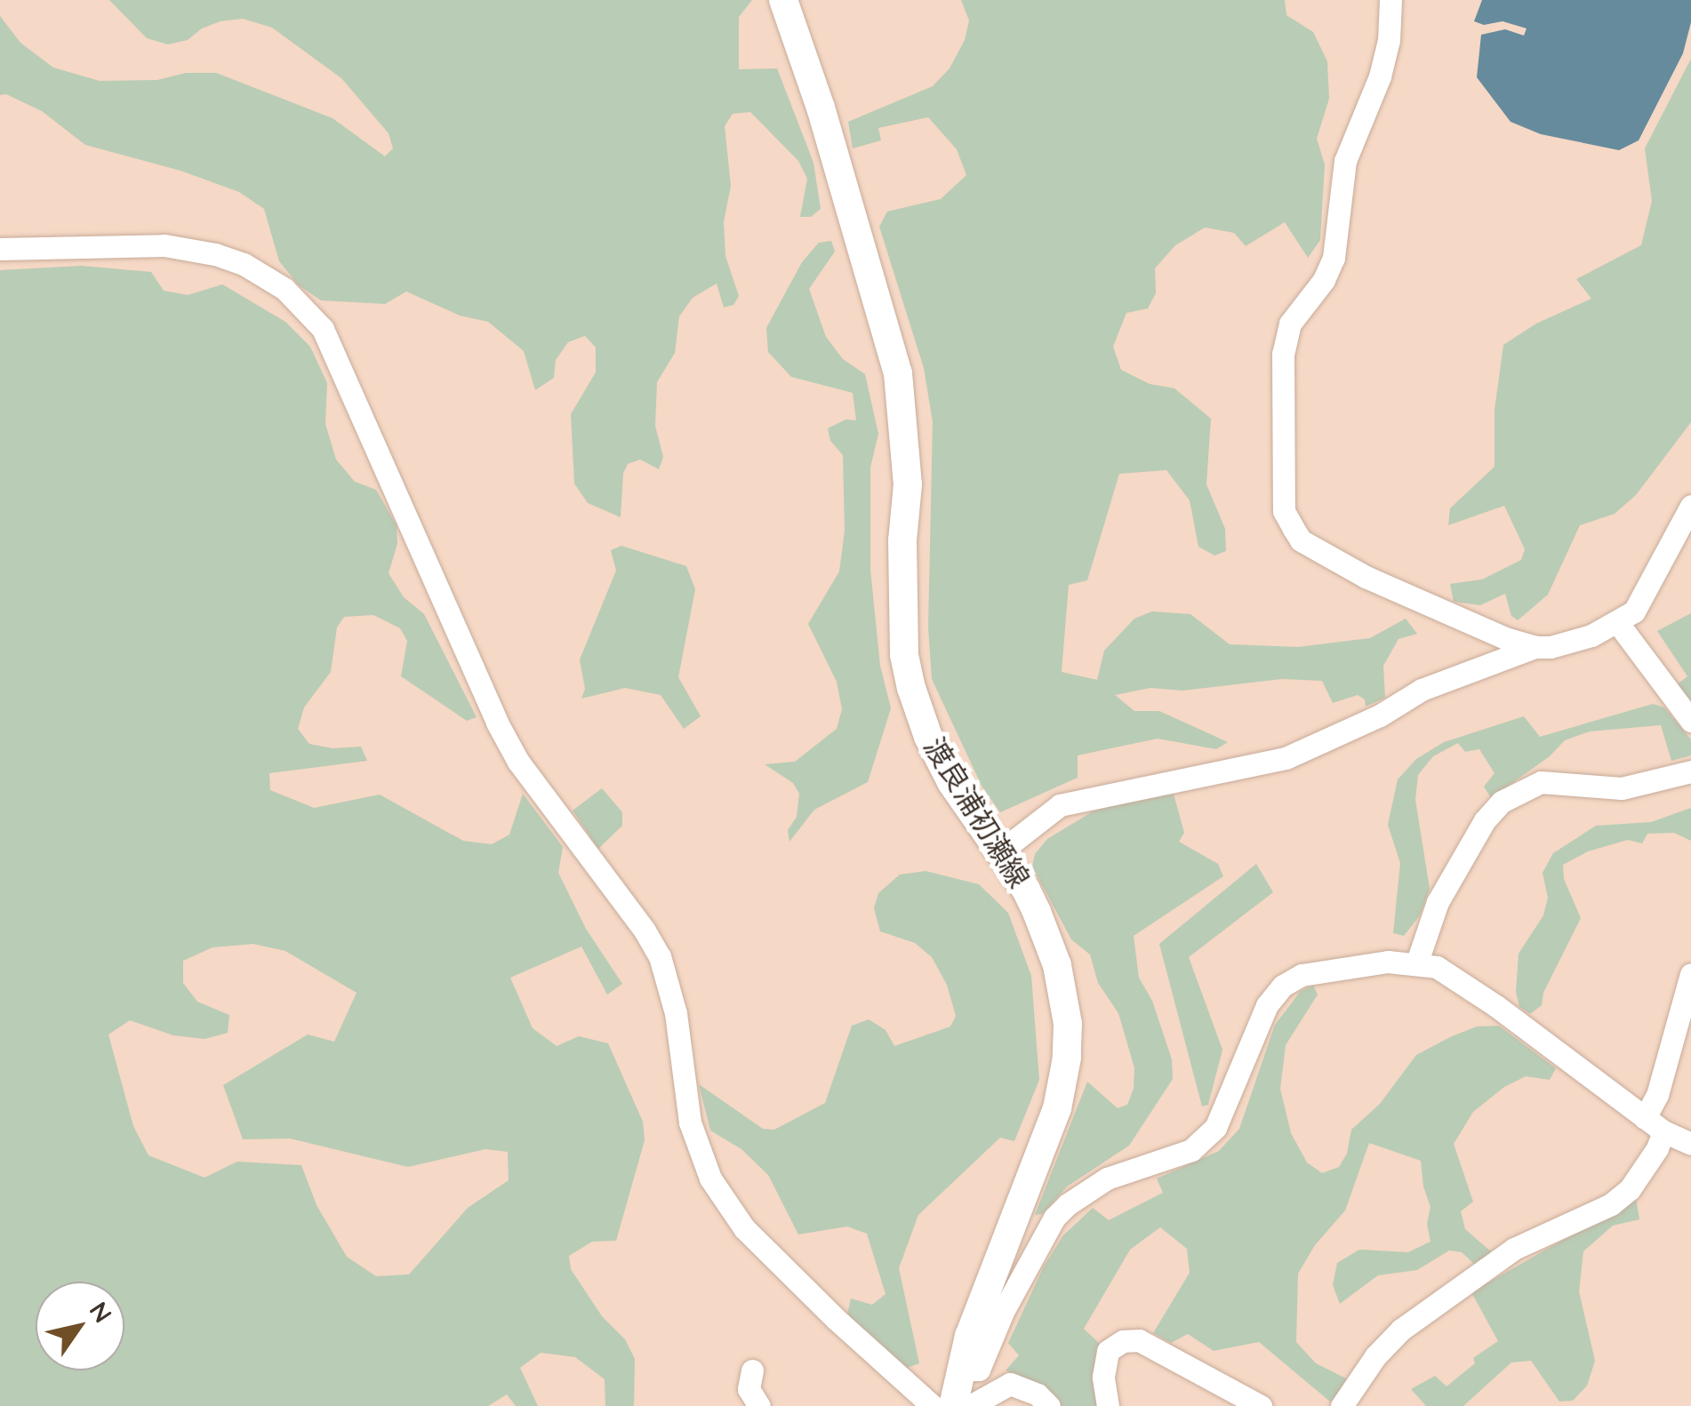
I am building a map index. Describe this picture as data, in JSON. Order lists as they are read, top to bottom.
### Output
{
  "streets": {
    "main road": ["渡良浦初瀬線"]
  },
  "north": "top right"
}
